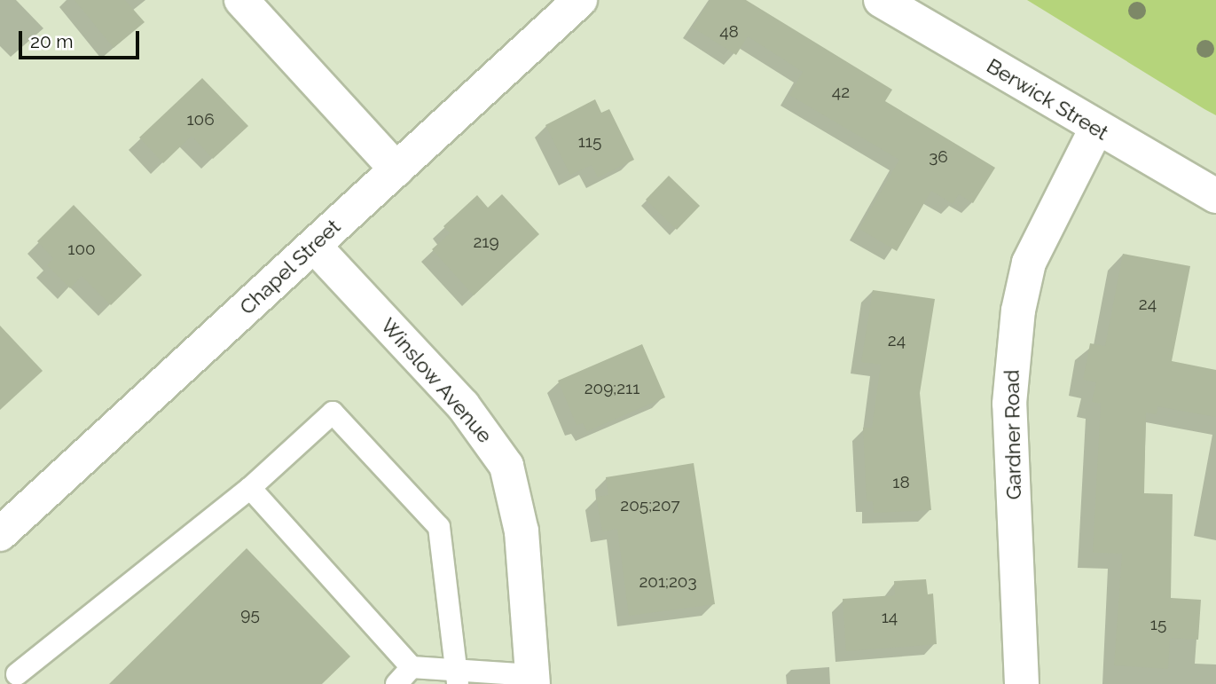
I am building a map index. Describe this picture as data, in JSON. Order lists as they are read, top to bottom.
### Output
{
  "streets": {
    "street": [
      "Berwick Street",
      "Chapel Street",
      "Winslow Avenue",
      "Gardner Road"
    ]
  },
  "crossings": [
    ["Berwick Street", "Gardner Road"],
    ["Chapel Street", "Winslow Avenue"]
  ],
  "house_numbers": [
    "48",
    "42",
    "106",
    "115",
    "36",
    "219",
    "100",
    "24",
    "24",
    "209;211",
    "18",
    "205;207",
    "201;203",
    "95",
    "14",
    "15"
  ],
  "scale_bar": "20 m"
}
